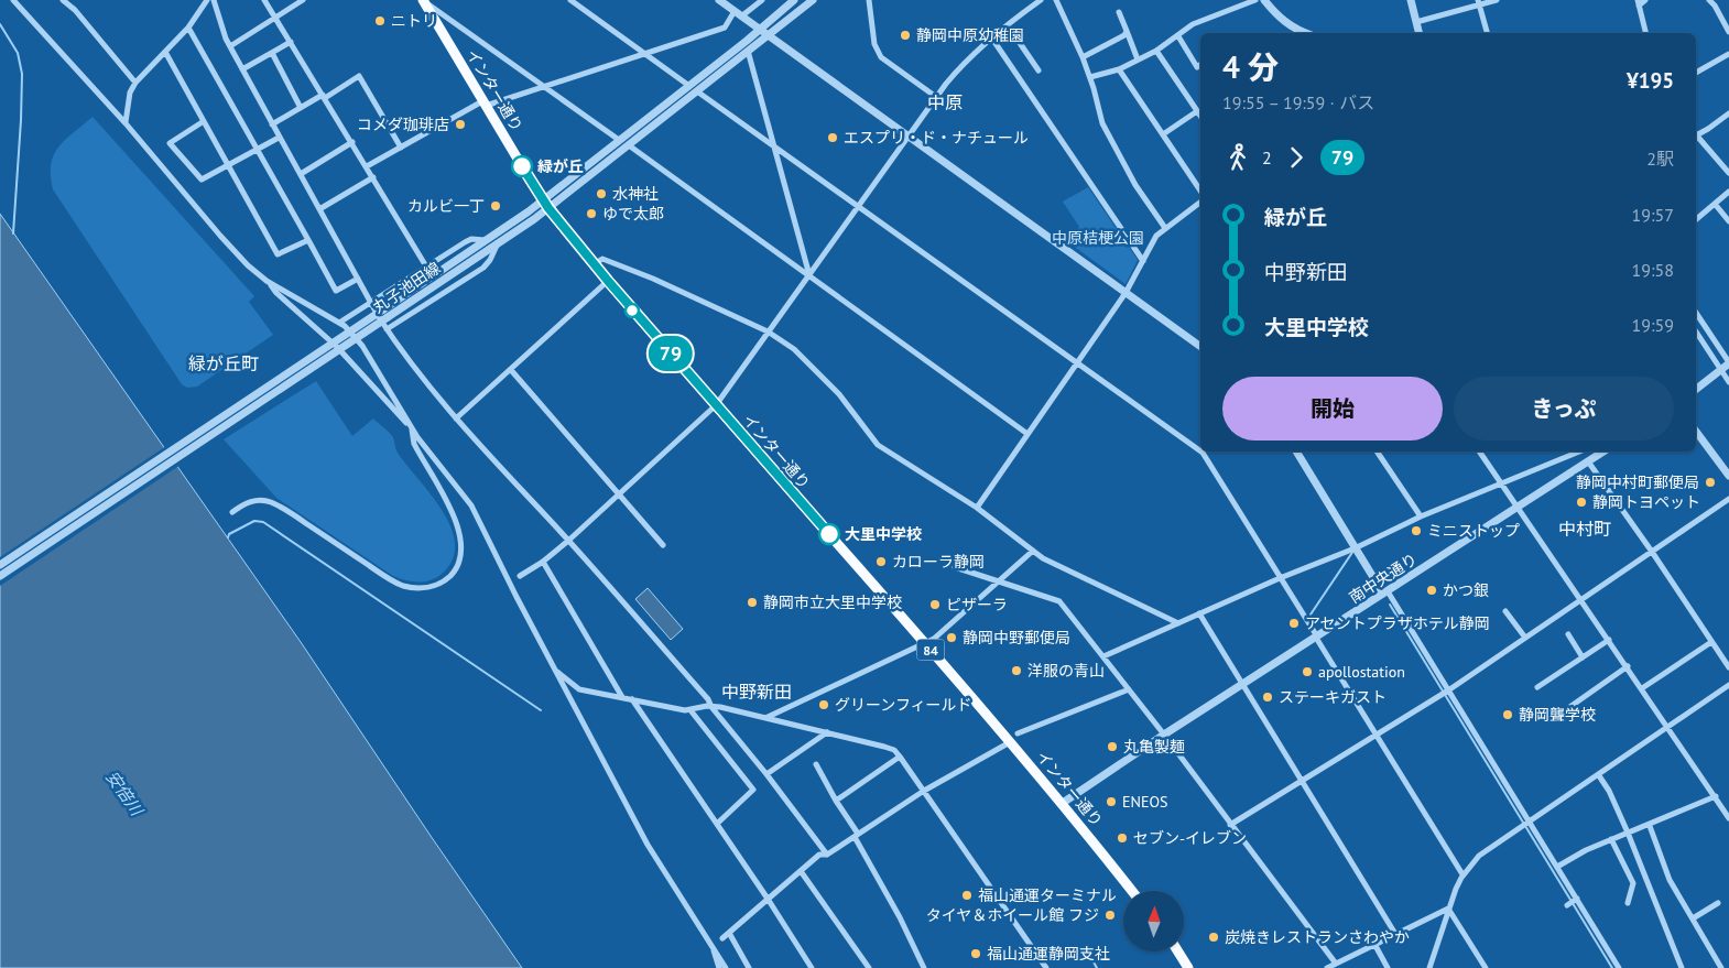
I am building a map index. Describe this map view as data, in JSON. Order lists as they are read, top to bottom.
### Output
{
  "streets": {
    "main road": ["インター通り", "84"],
    "street": ["丸子池田線", "南中央通り"]
  },
  "crossings": [
    ["インター通り", "丸子池田線"],
    ["インター通り", "南中央通り"]
  ],
  "districts": [
    "中原",
    "緑が丘町",
    "中村町",
    "中野新田"
  ],
  "water": ["安倍川"],
  "parks": ["中原桔梗公園"],
  "places": [
    "ニトリ",
    "静岡中原幼稚園",
    "コメダ珈琲店",
    "エスプリ・ド・ナチュール",
    "緑が丘",
    "水神社",
    "カルビ一丁",
    "ゆで太郎",
    "静岡中村町郵便局",
    "静岡トヨペット",
    "ミニストップ",
    "大里中学校",
    "カローラ静岡",
    "かつ銀",
    "静岡市立大里中学校",
    "ピザーラ",
    "アセントプラザホテル静岡",
    "静岡中野郵便局",
    "洋服の青山",
    "apollostation",
    "ステーキガスト",
    "グリーンフィールド",
    "静岡聾学校",
    "丸亀製麺",
    "ENEOS",
    "セブン-イレブン",
    "福山通運ターミナル",
    "タイヤ＆ホイール館 フジ",
    "炭焼きレストランさわやか",
    "福山通運静岡支社"
  ],
  "lines": ["bus line 79"],
  "north": "top",
  "page": {
    "on_map": "79",
    "heading": ["4 分", "19:55 – 19:59 · バス", "¥195"],
    "legs": ["2", "79", "2駅"],
    "list": [
      {
        "name": "緑が丘",
        "value": "19:57"
      },
      {
        "name": "中野新田",
        "value": "19:58"
      },
      {
        "name": "大里中学校",
        "value": "19:59"
      }
    ],
    "buttons": ["開始", "きっぷ"]
  }
}
